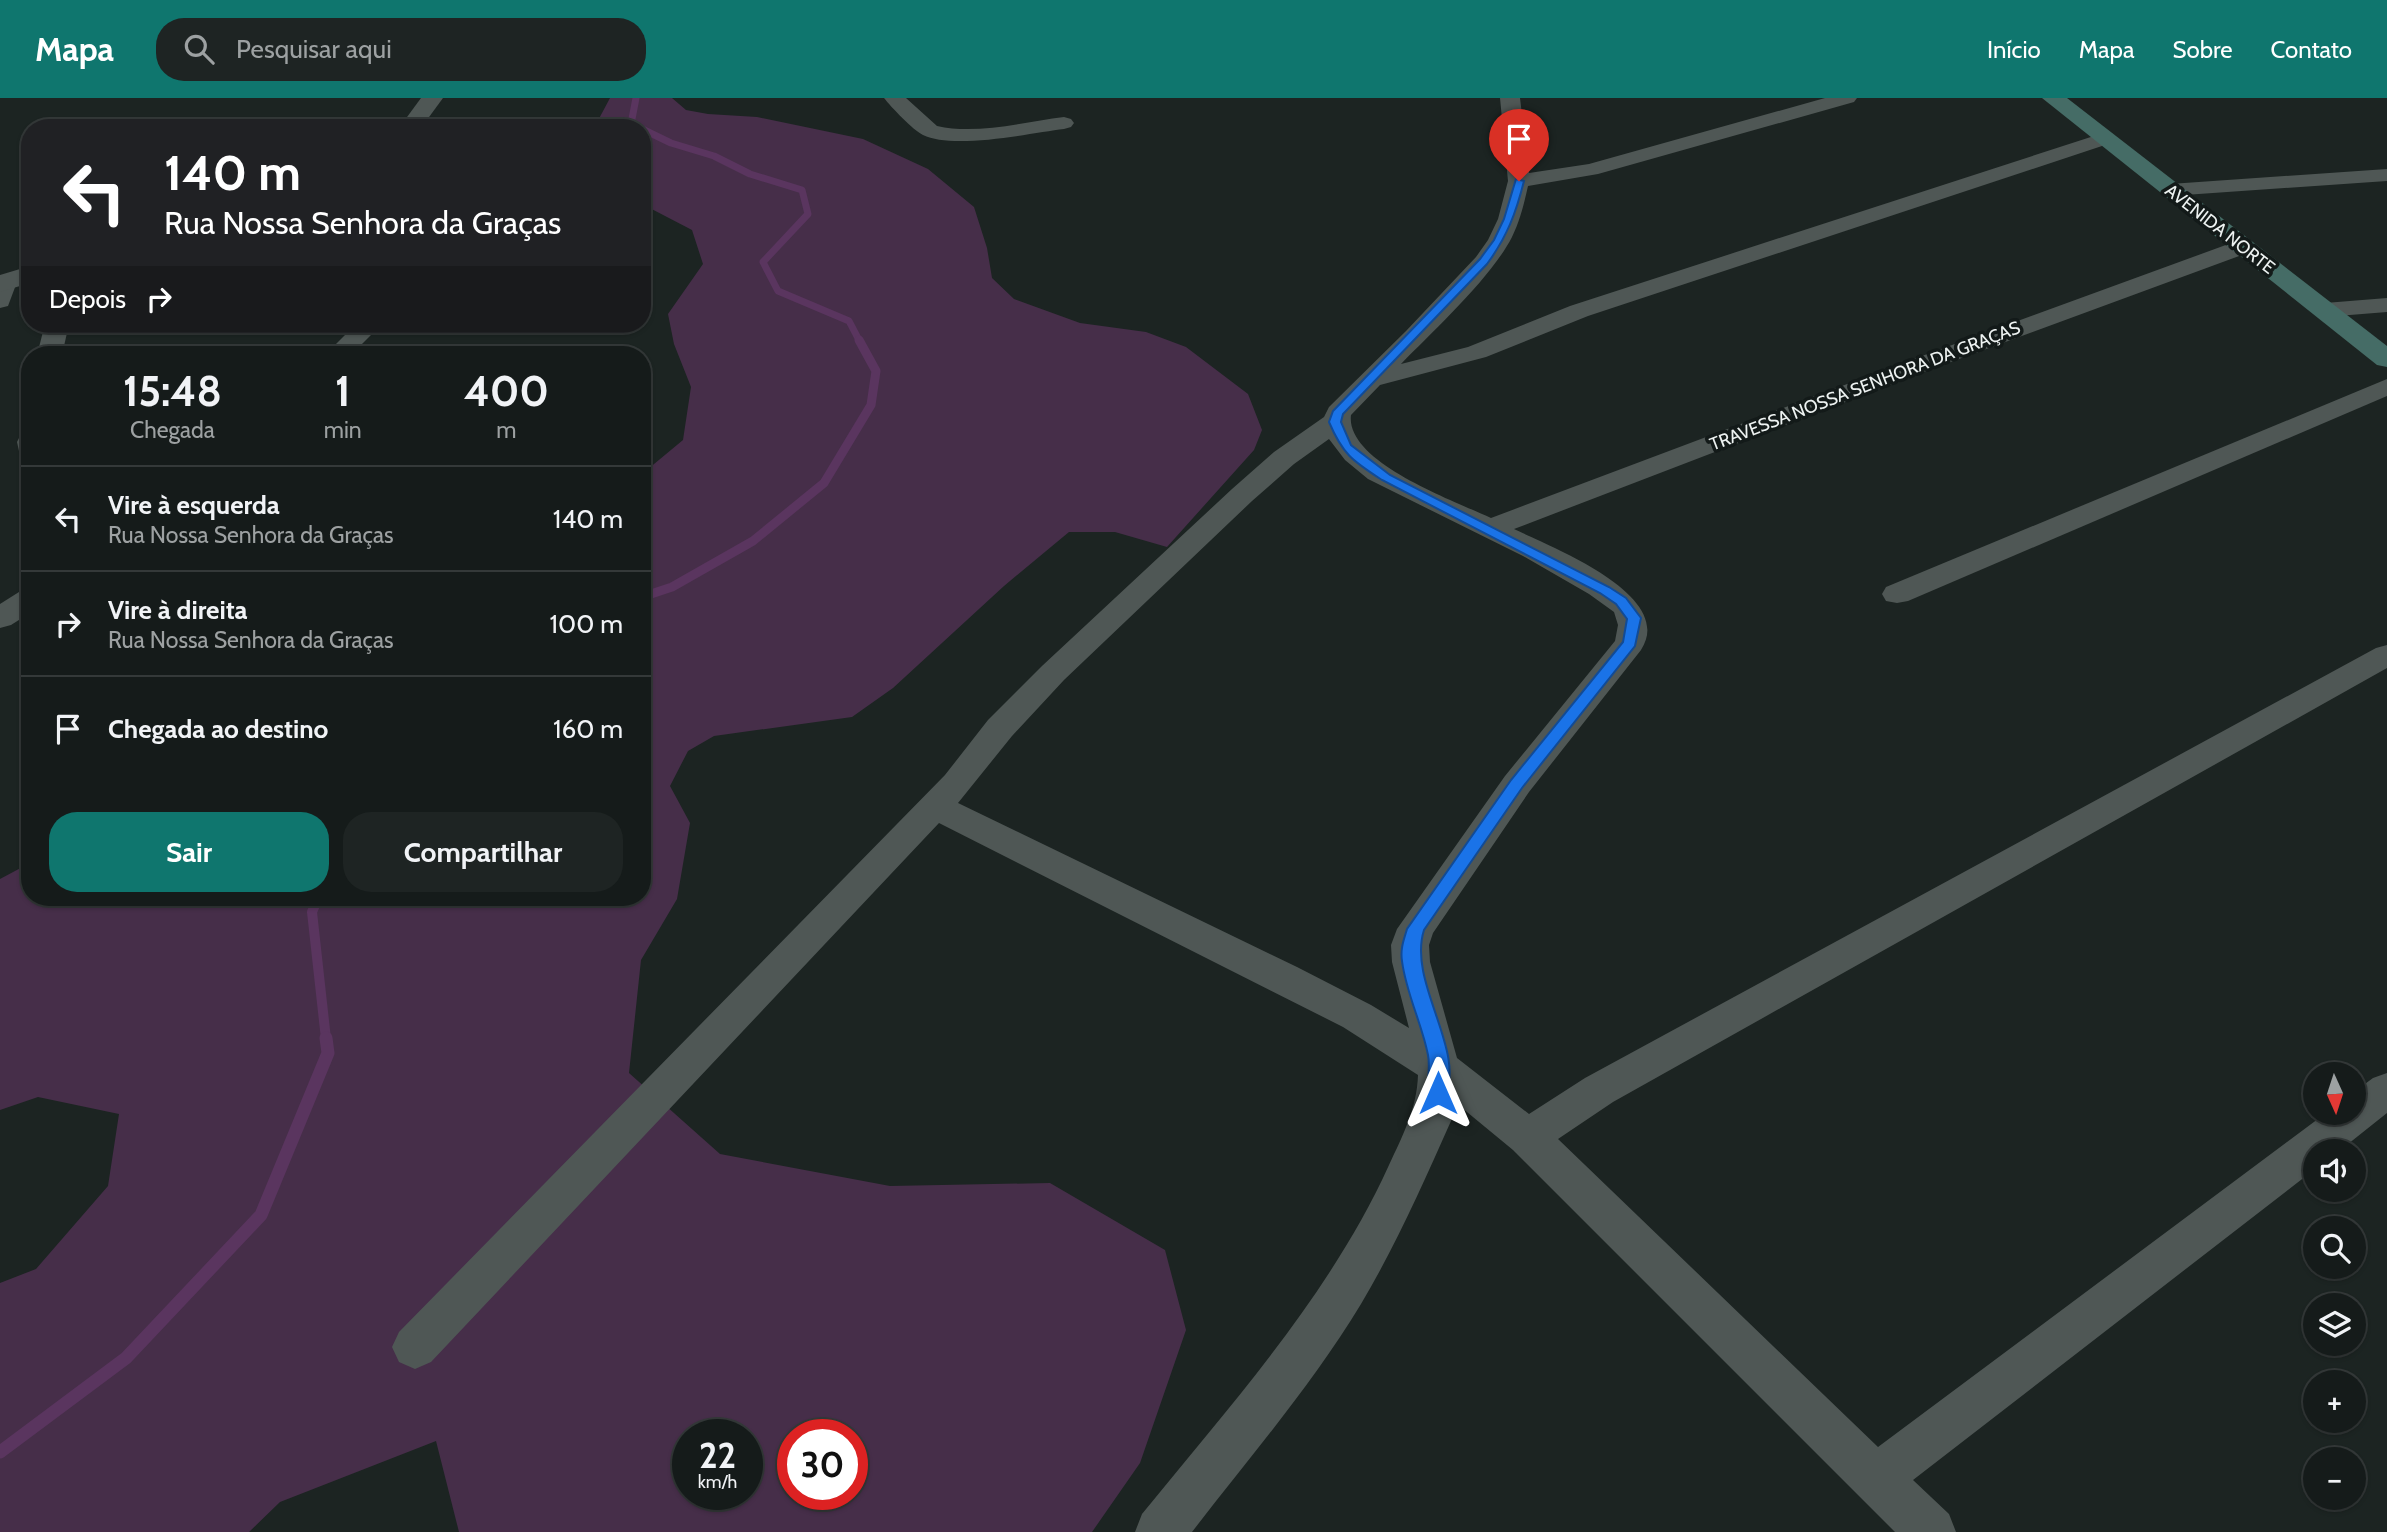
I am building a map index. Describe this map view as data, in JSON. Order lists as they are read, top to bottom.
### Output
{
  "streets": {
    "main road": ["AVENIDA NORTE"],
    "street": ["TRAVESSA NOSSA SENHORA DA GRAÇAS"]
  },
  "crossings": [
    ["AVENIDA NORTE", "TRAVESSA NOSSA SENHORA DA GRAÇAS"]
  ],
  "north": "bottom",
  "page": {
    "header": "Mapa",
    "search": "Pesquisar aqui",
    "nav": [
      "Início",
      "Mapa",
      "Sobre",
      "Contato"
    ],
    "turn": ["140 m", "Rua Nossa Senhora da Graças"],
    "then": "Depois",
    "eta": [
      "15:48",
      "Chegada",
      "1",
      "min",
      "400",
      "m"
    ],
    "list": [
      {
        "name": "Vire à esquerda",
        "note": "Rua Nossa Senhora da Graças",
        "value": "140 m"
      },
      {
        "name": "Vire à direita",
        "note": "Rua Nossa Senhora da Graças",
        "value": "100 m"
      },
      {
        "name": "Chegada ao destino",
        "value": "160 m"
      }
    ],
    "buttons": ["Sair", "Compartilhar"],
    "map_buttons": ["+", "−"],
    "speed": "22 km/h",
    "limit": "30"
  }
}
